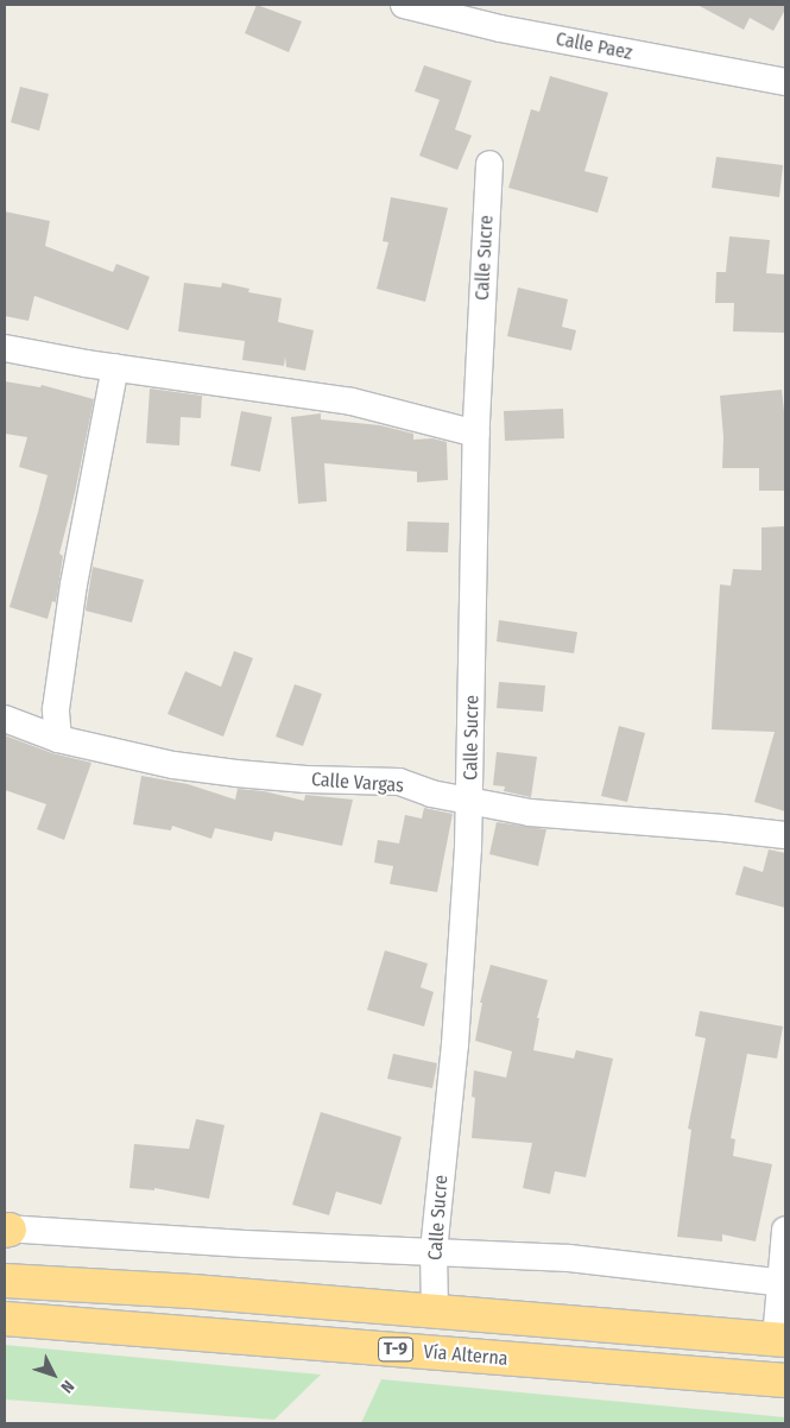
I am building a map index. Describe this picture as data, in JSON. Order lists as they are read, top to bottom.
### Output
{
  "streets": {
    "highway": ["T-9", "Vía Alterna"],
    "street": ["Calle Paez", "Calle Sucre", "Calle Vargas"]
  },
  "crossings": [
    ["Calle Sucre", "Calle Vargas"],
    ["Calle Sucre", "T-9"]
  ],
  "north": "bottom right"
}
